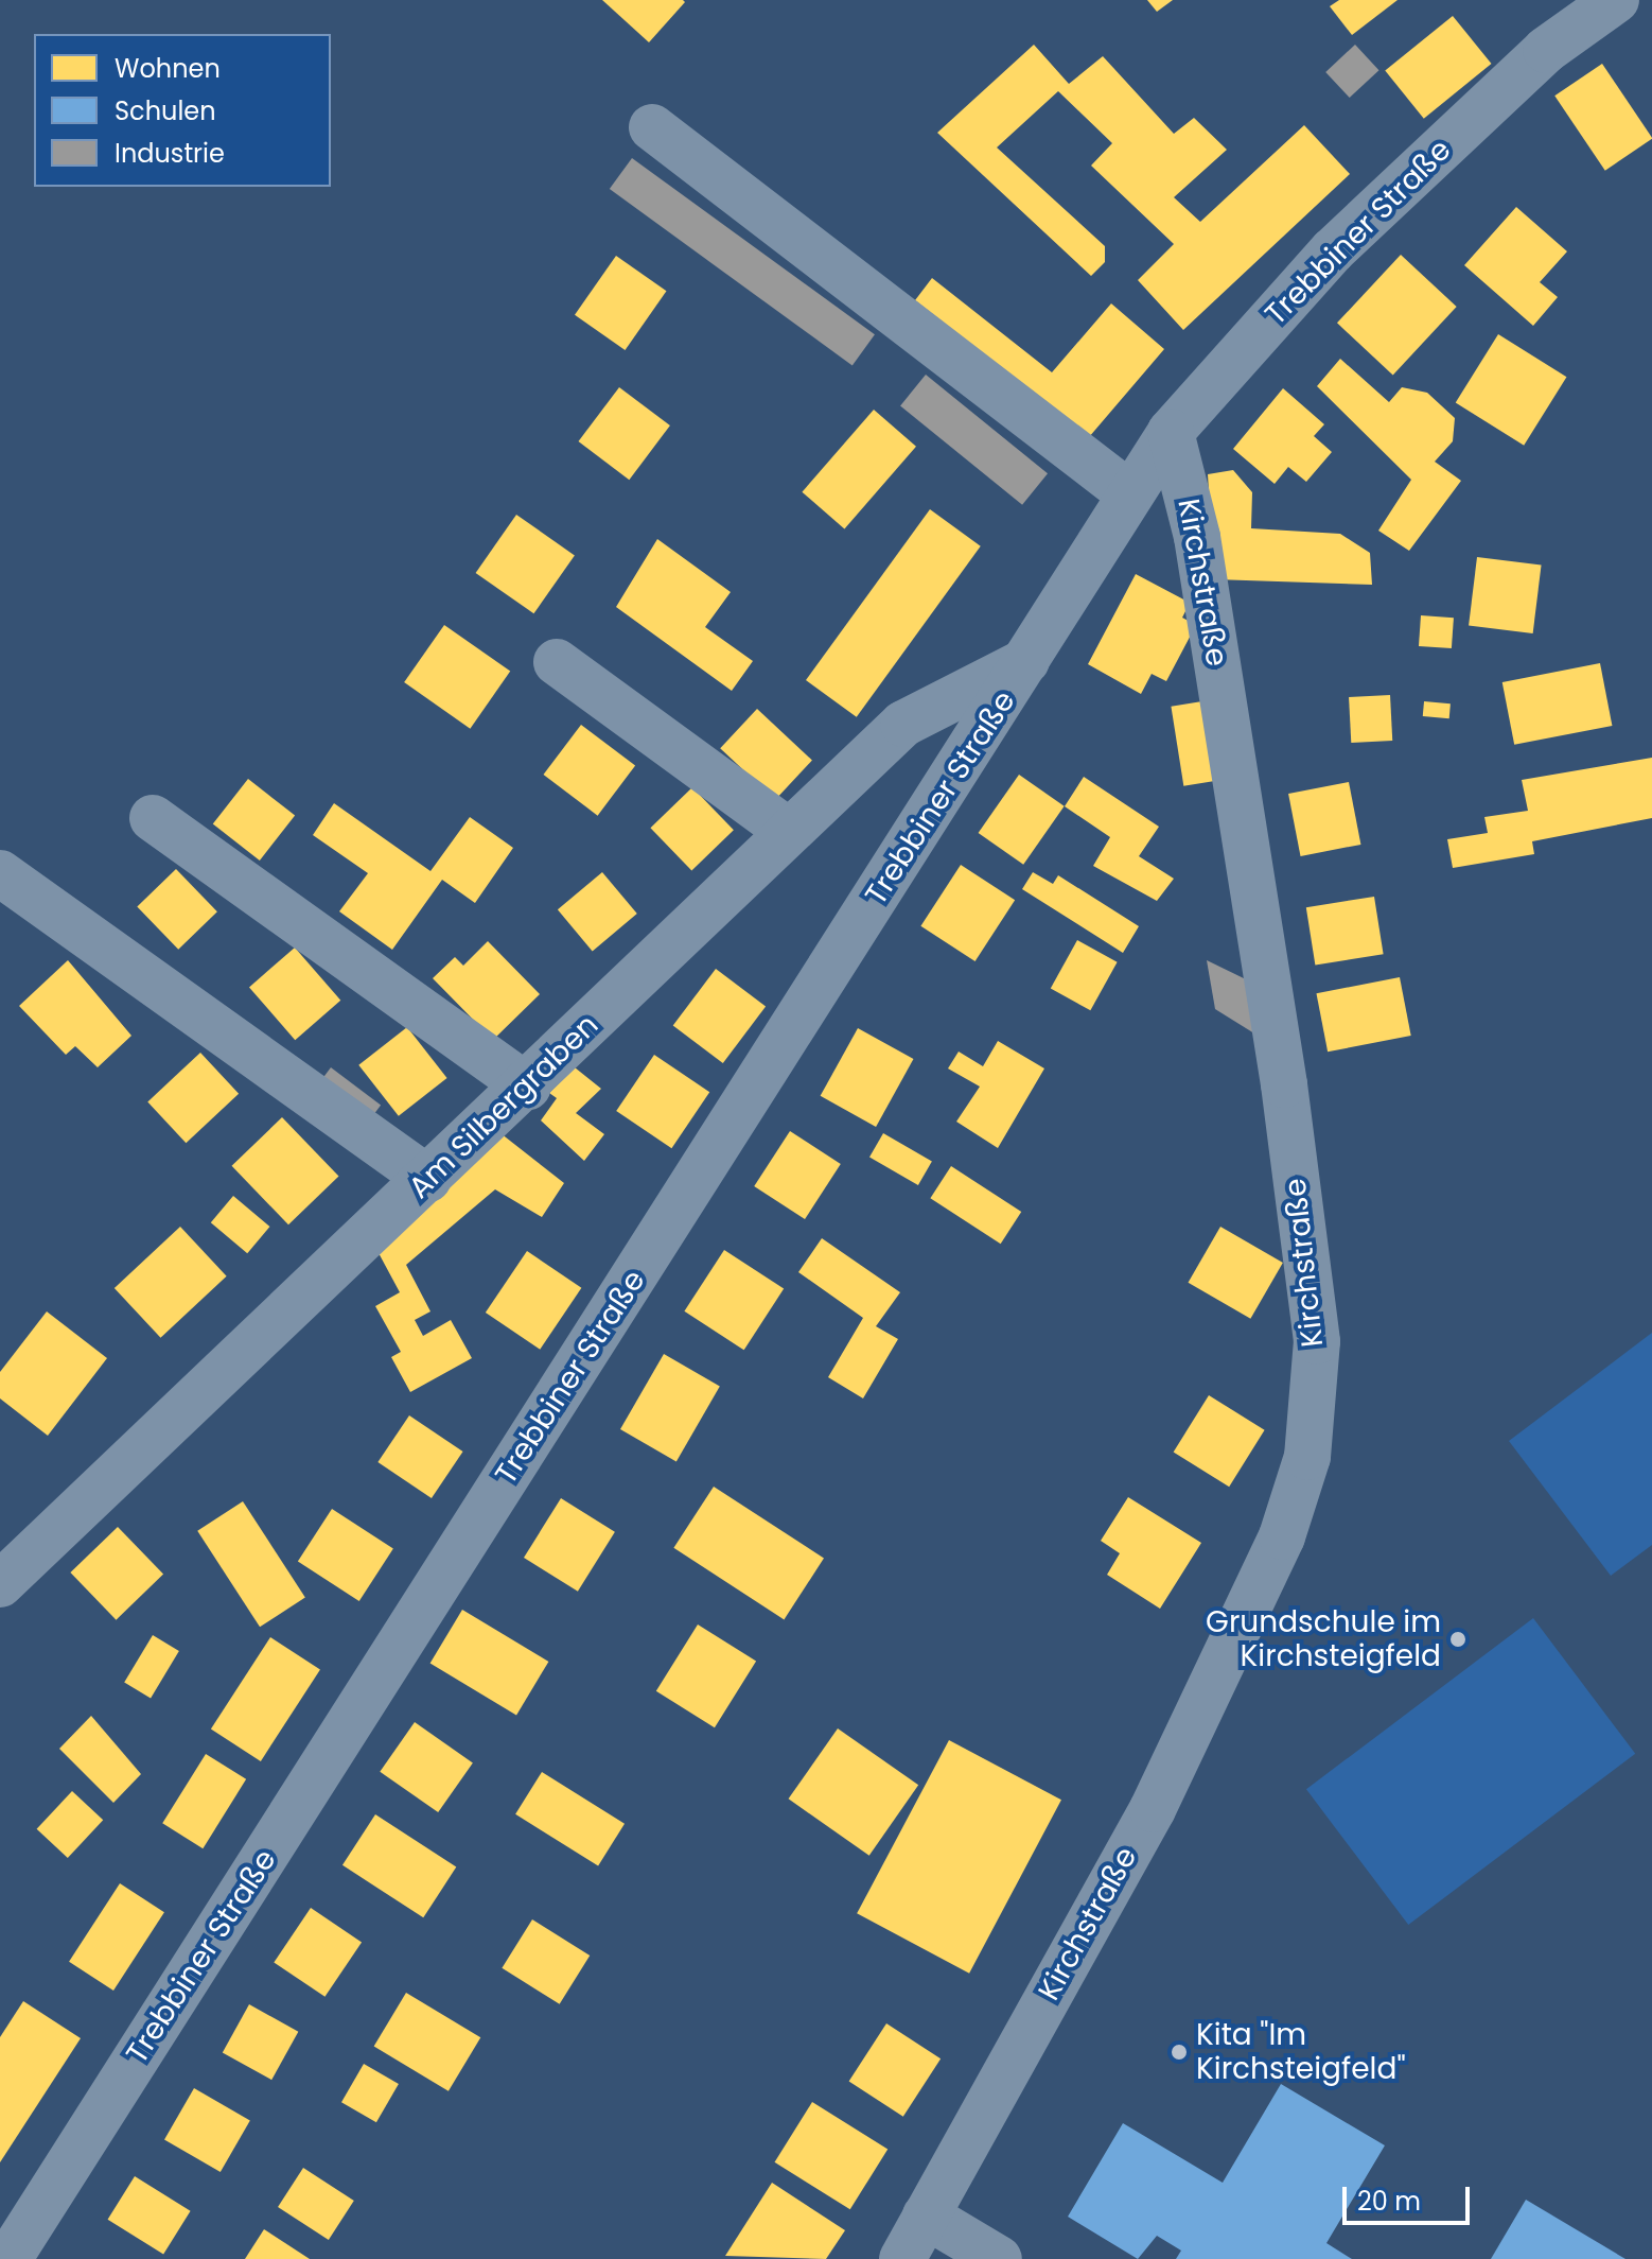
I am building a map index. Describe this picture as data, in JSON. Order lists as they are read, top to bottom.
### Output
{
  "streets": {
    "street": ["Trebbiner Straße", "Kirchstraße", "Am Silbergraben"]
  },
  "crossings": [
    ["Trebbiner Straße", "Kirchstraße"],
    ["Trebbiner Straße", "Am Silbergraben"]
  ],
  "places": ["Grundschule im Kirchsteigfeld", "Kita \"Im Kirchsteigfeld\""],
  "legend": ["Wohnen", "Schulen", "Industrie"],
  "scale_bar": "20 m"
}
